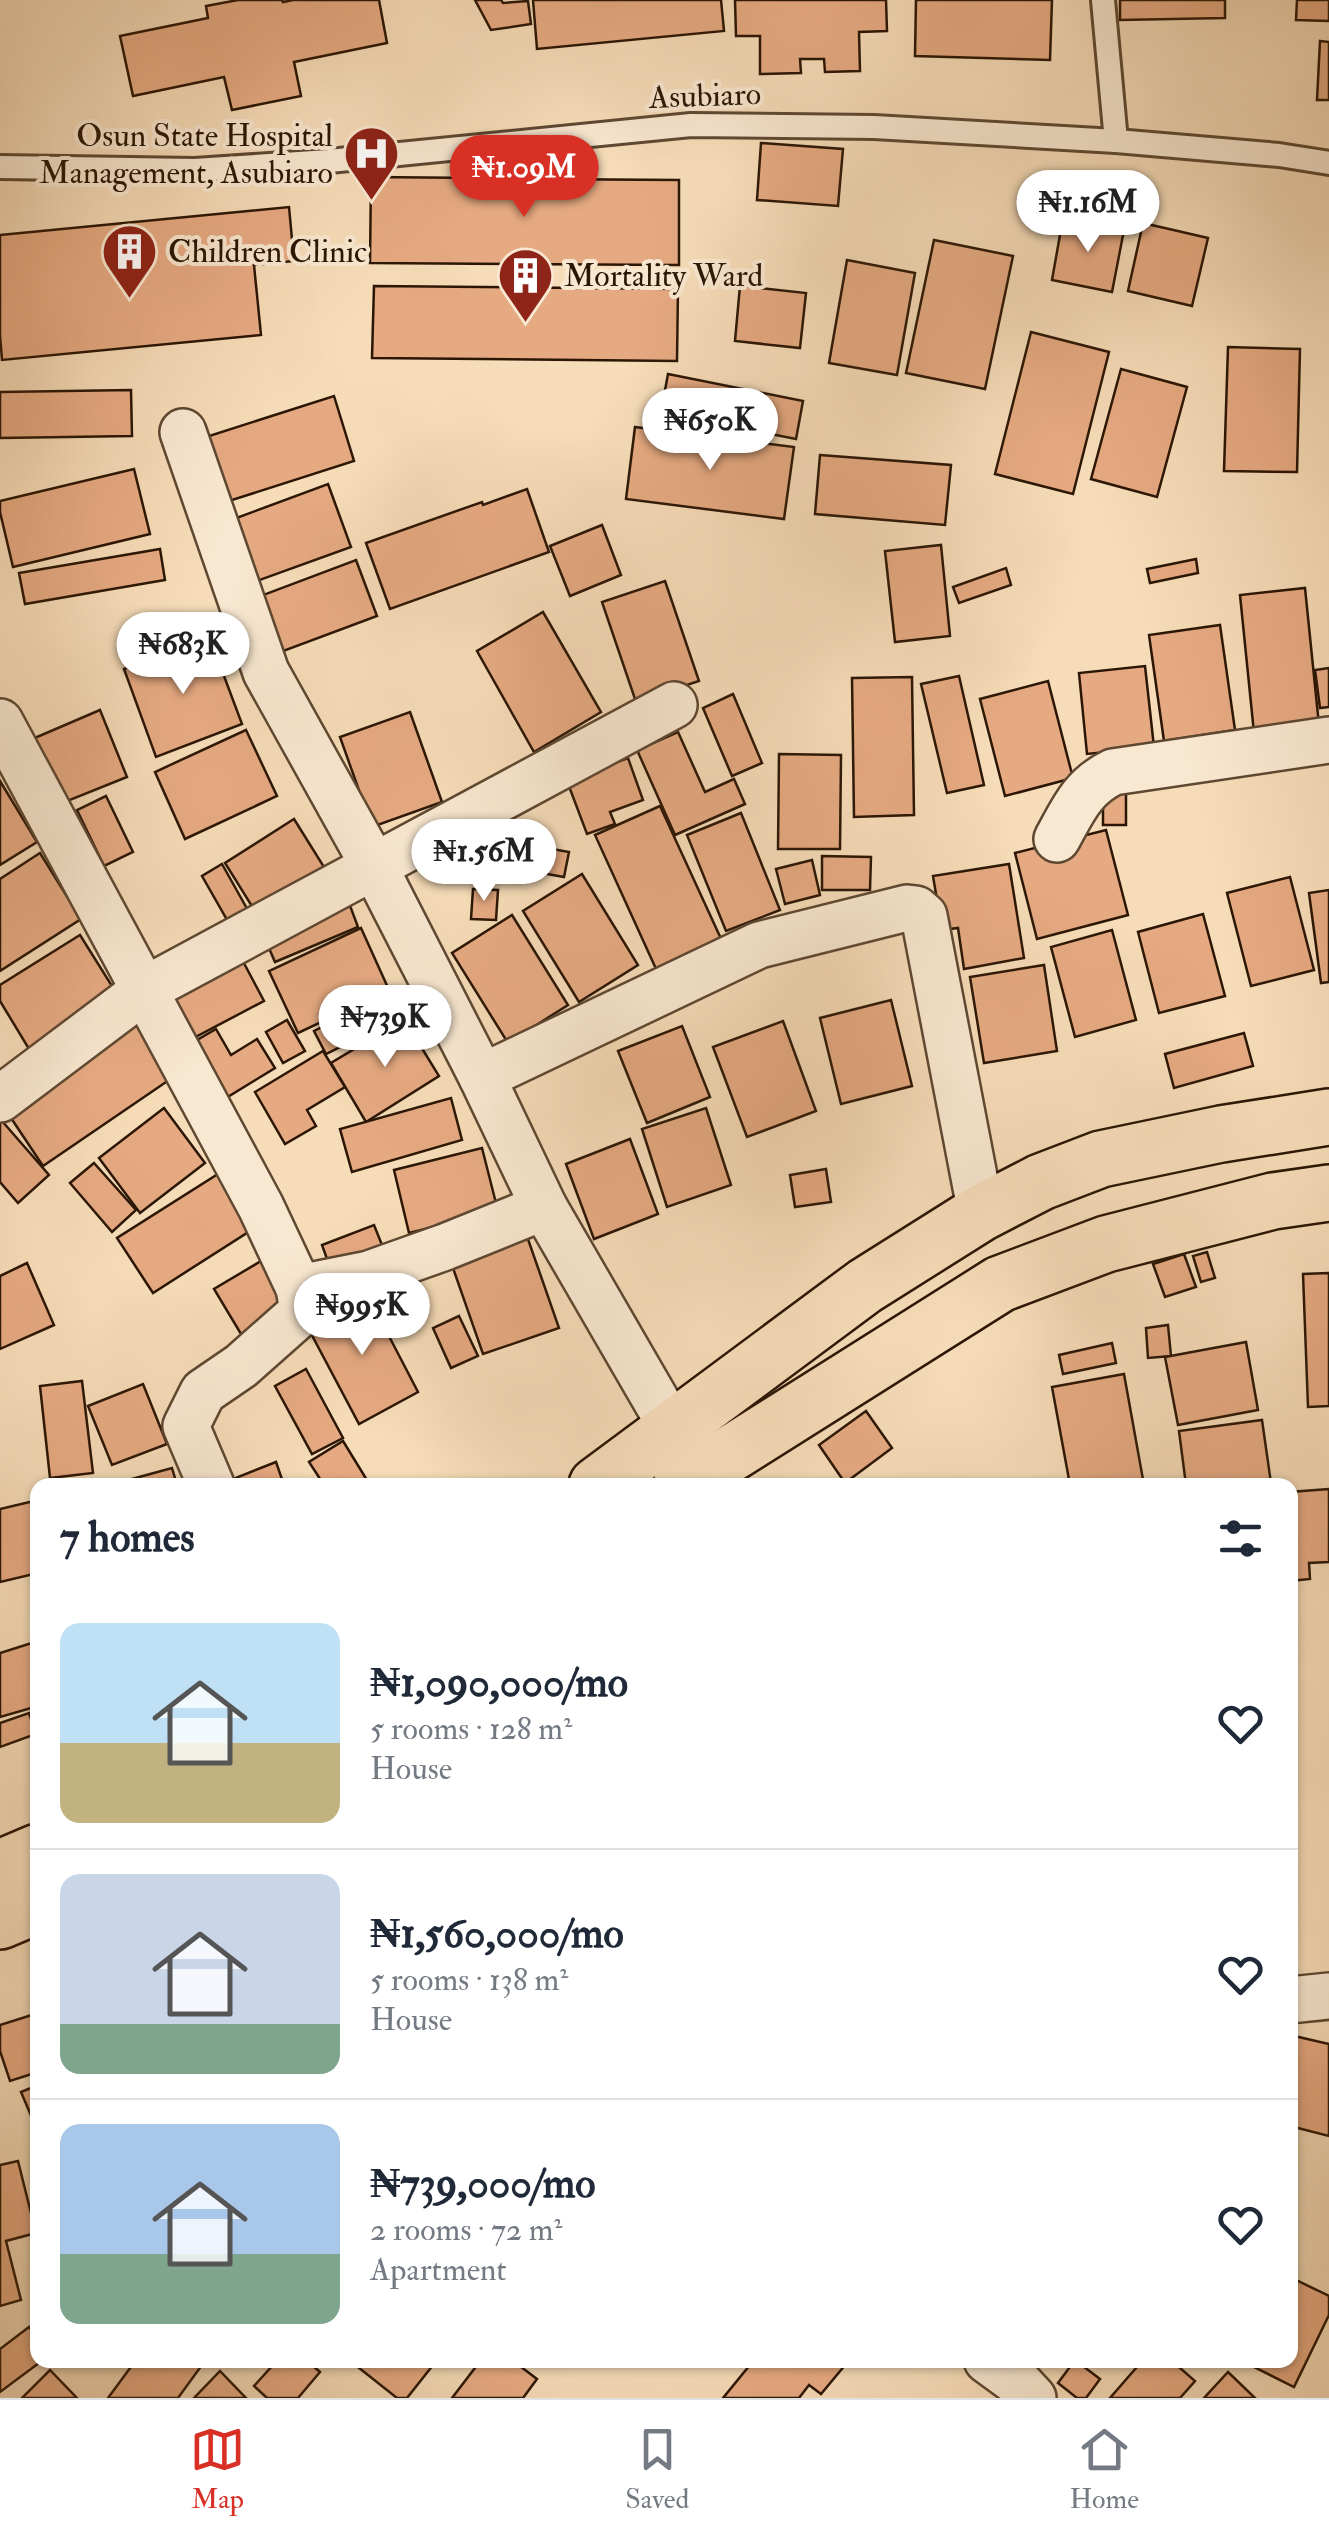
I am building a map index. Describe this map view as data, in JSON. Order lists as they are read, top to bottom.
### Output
{
  "streets": {
    "lane": ["Asubiaro"]
  },
  "places": {
    "hospital": ["Osun State Hospital Management, Asubiaro"],
    "building": ["Children Clinic", "Mortality Ward"]
  },
  "page": {
    "price": [
      "₦1.09M",
      "₦1.16M",
      "₦650K",
      "₦683K",
      "₦1.56M",
      "₦739K",
      "₦995K"
    ],
    "heading": "7 homes",
    "list": [
      {
        "name": "₦1,090,000/mo",
        "note": "5 rooms · 128 m² · House"
      },
      {
        "name": "₦1,560,000/mo",
        "note": "5 rooms · 138 m² · House"
      },
      {
        "name": "₦739,000/mo",
        "note": "2 rooms · 72 m² · Apartment"
      }
    ],
    "tabs": ["Map", "Saved", "Home"]
  }
}
